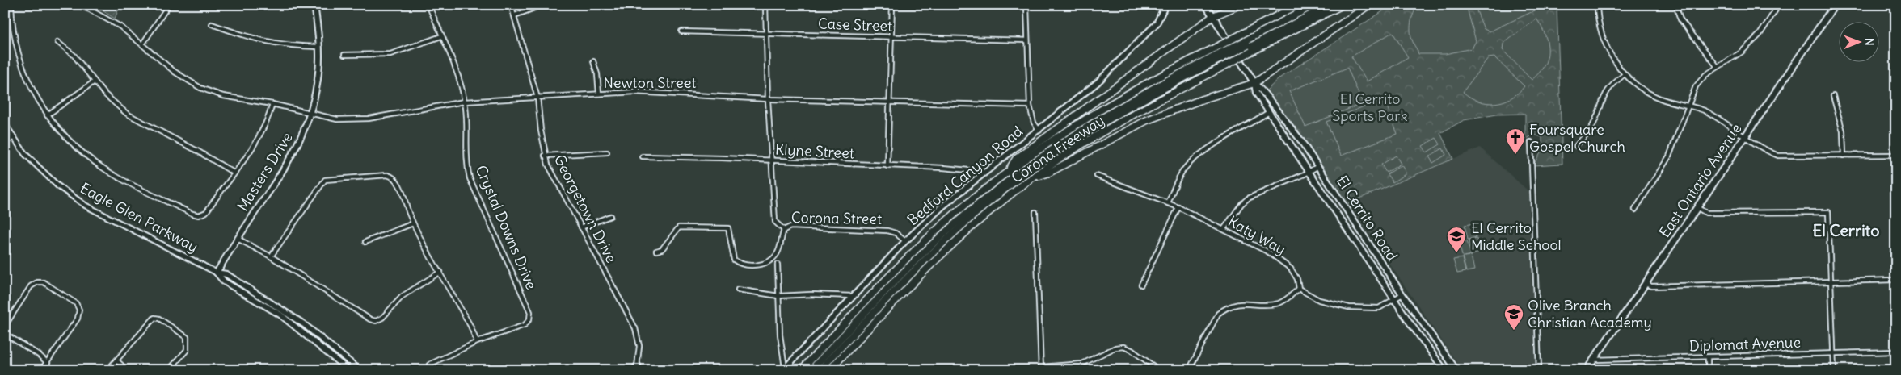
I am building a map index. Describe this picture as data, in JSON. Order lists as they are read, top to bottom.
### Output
{
  "streets": {
    "highway": ["Corona Freeway"],
    "main road": [
      "Masters Drive",
      "Bedford Canyon Road",
      "East Ontario Avenue",
      "Eagle Glen Parkway",
      "El Cerrito Road"
    ],
    "street": [
      "Case Street",
      "Newton Street",
      "Klyne Street",
      "Georgetown Drive",
      "Corona Street",
      "Crystal Downs Drive",
      "Katy Way",
      "Diplomat Avenue"
    ]
  },
  "crossings": [
    ["Newton Street", "Masters Drive"],
    ["Newton Street", "Georgetown Drive"],
    ["Newton Street", "Crystal Downs Drive"],
    ["Klyne Street", "Bedford Canyon Road"],
    ["Masters Drive", "Eagle Glen Parkway"],
    ["Bedford Canyon Road", "Corona Street"],
    ["East Ontario Avenue", "Diplomat Avenue"]
  ],
  "districts": ["El Cerrito"],
  "parks": ["El Cerrito Sports Park"],
  "places": {
    "church": ["Foursquare Gospel Church"],
    "school or university": ["El Cerrito Middle School", "Olive Branch Christian Academy"]
  },
  "north": "right"
}
